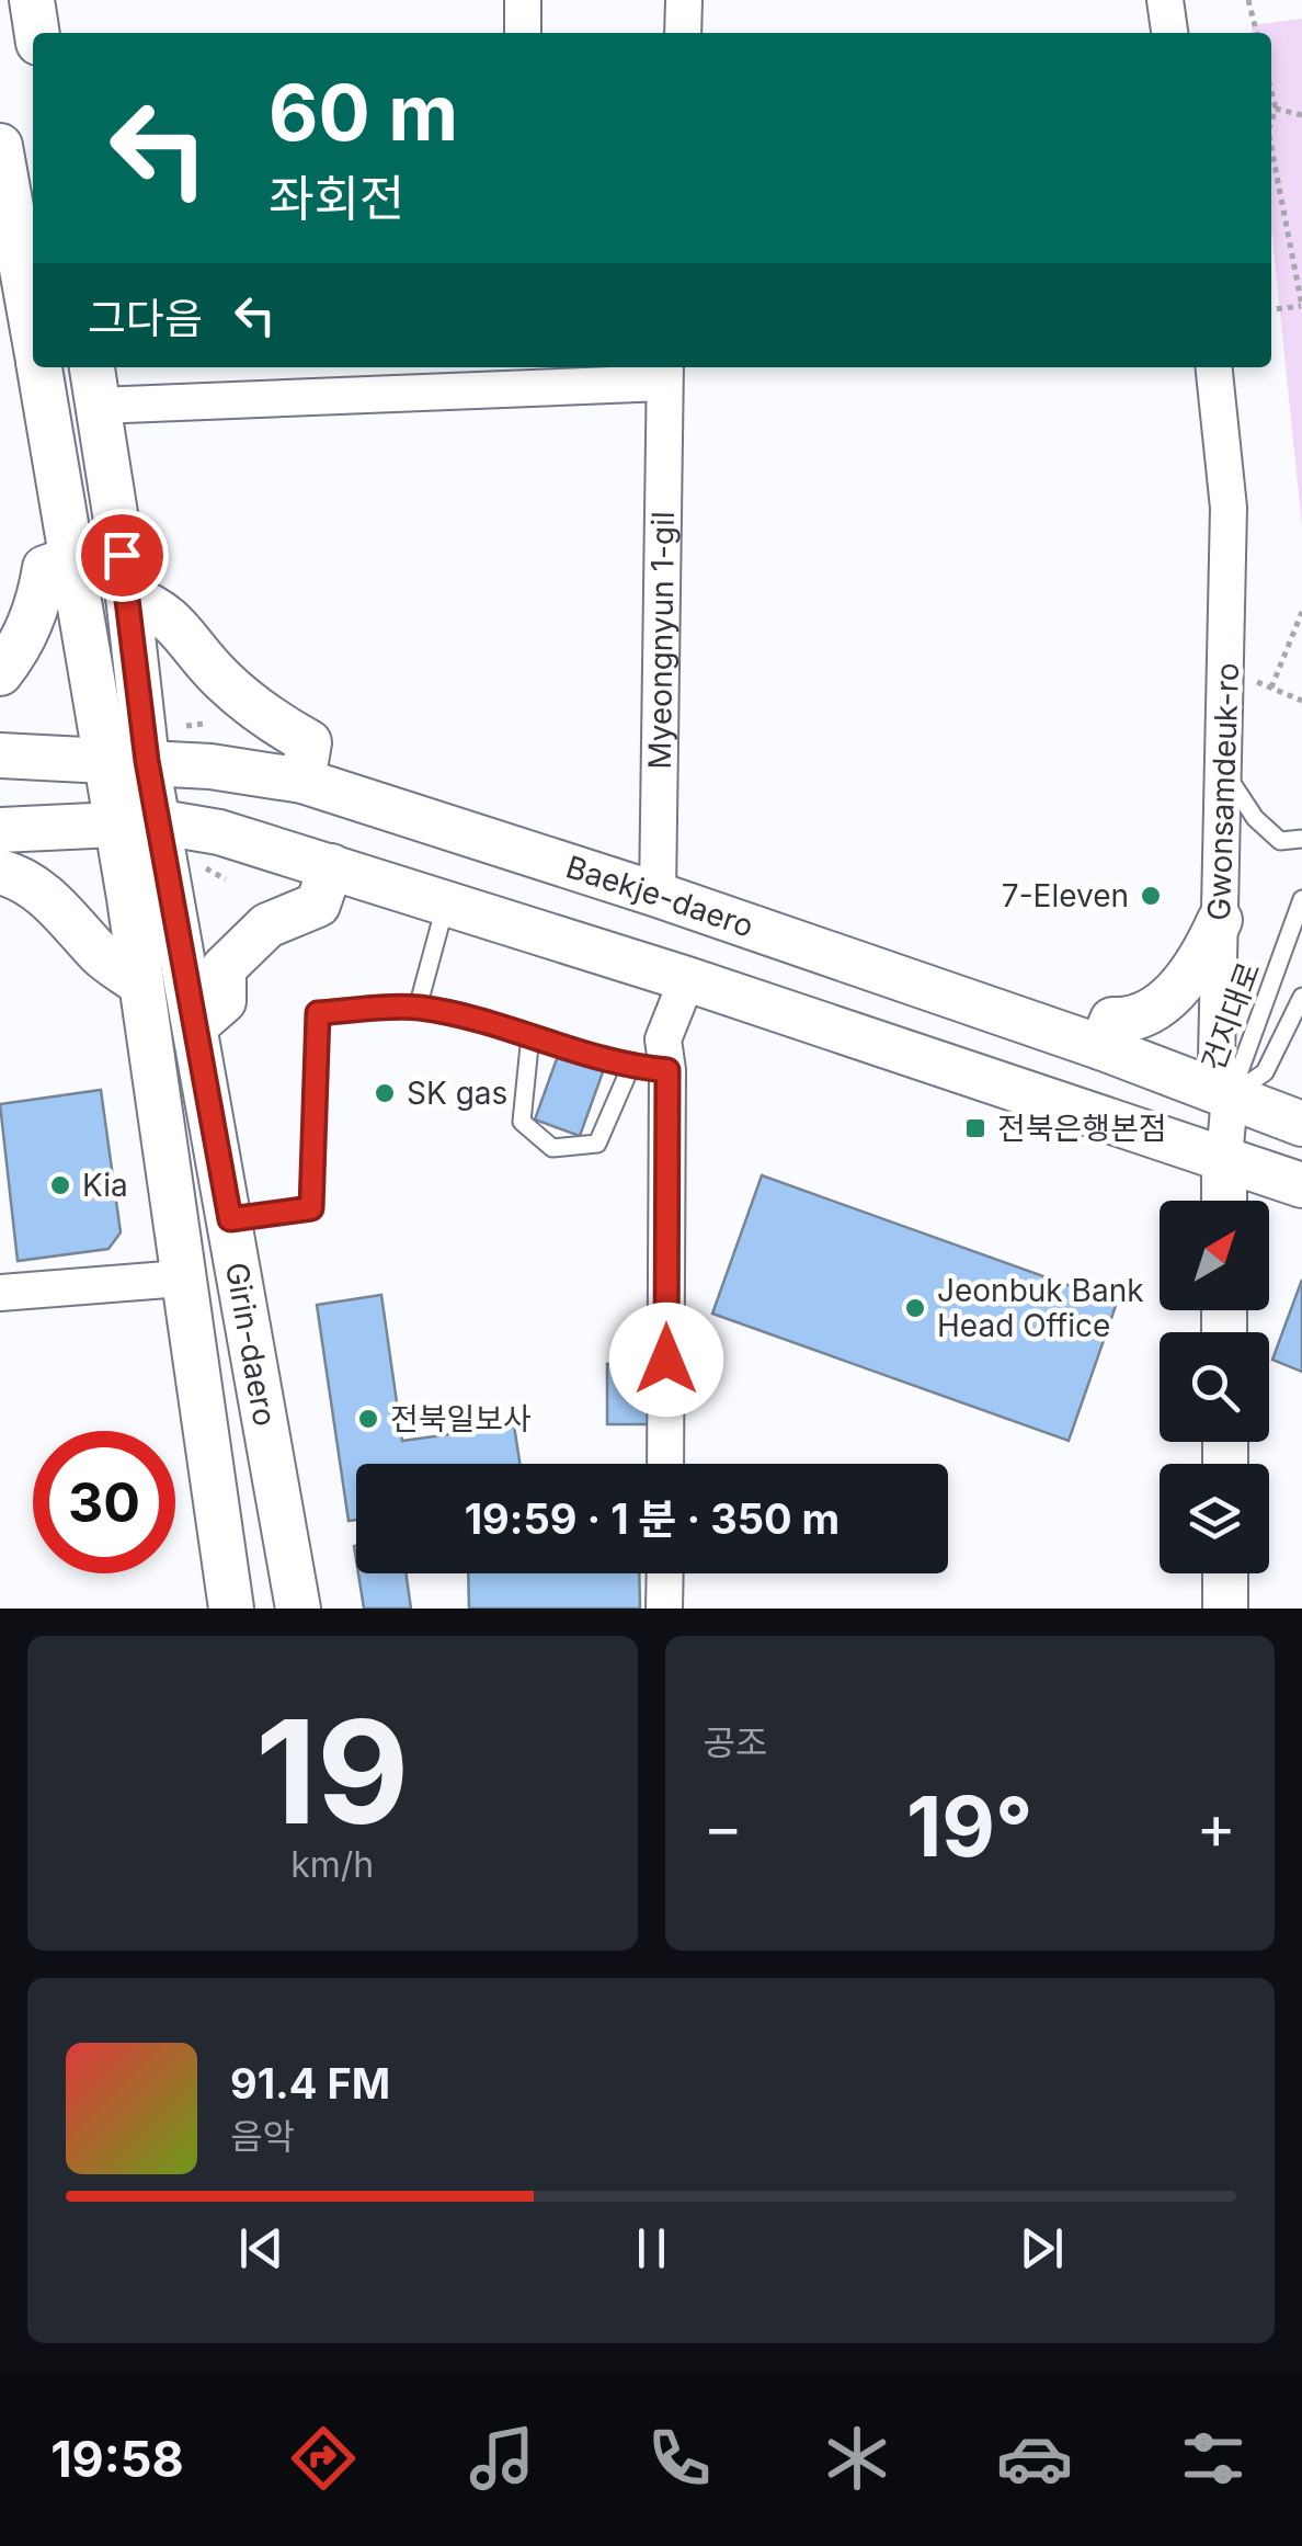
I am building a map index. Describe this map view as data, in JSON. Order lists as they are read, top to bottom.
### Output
{
  "streets": {
    "street": [
      "Myeongnyun 1-gil",
      "Gwonsamdeuk-ro",
      "Baekje-daero",
      "Girin-daero"
    ],
    "lane": ["건지대로"]
  },
  "crossings": [
    ["Myeongnyun 1-gil", "Baekje-daero"],
    ["Myeongnyun 1-gil", "Girin-daero"],
    ["Gwonsamdeuk-ro", "Baekje-daero"],
    ["Gwonsamdeuk-ro", "건지대로"],
    ["Baekje-daero", "건지대로"],
    ["Baekje-daero", "Girin-daero"]
  ],
  "places": {
    "other": [
      "7-Eleven",
      "SK gas",
      "Kia",
      "Jeonbuk Bank Head Office",
      "전북일보사"
    ],
    "transit": ["전북은행본점"]
  },
  "north": "top right",
  "page": {
    "turn": ["60 m", "좌회전"],
    "then": "그다음",
    "limit": "30",
    "trip": "19:59 · 1 분 · 350 m",
    "tile": [
      ["19", "km/h"],
      "공조"
    ],
    "heat": ["−", "19°", "+"],
    "song": ["91.4 FM", "음악"],
    "tabs": "19:58"
  }
}
